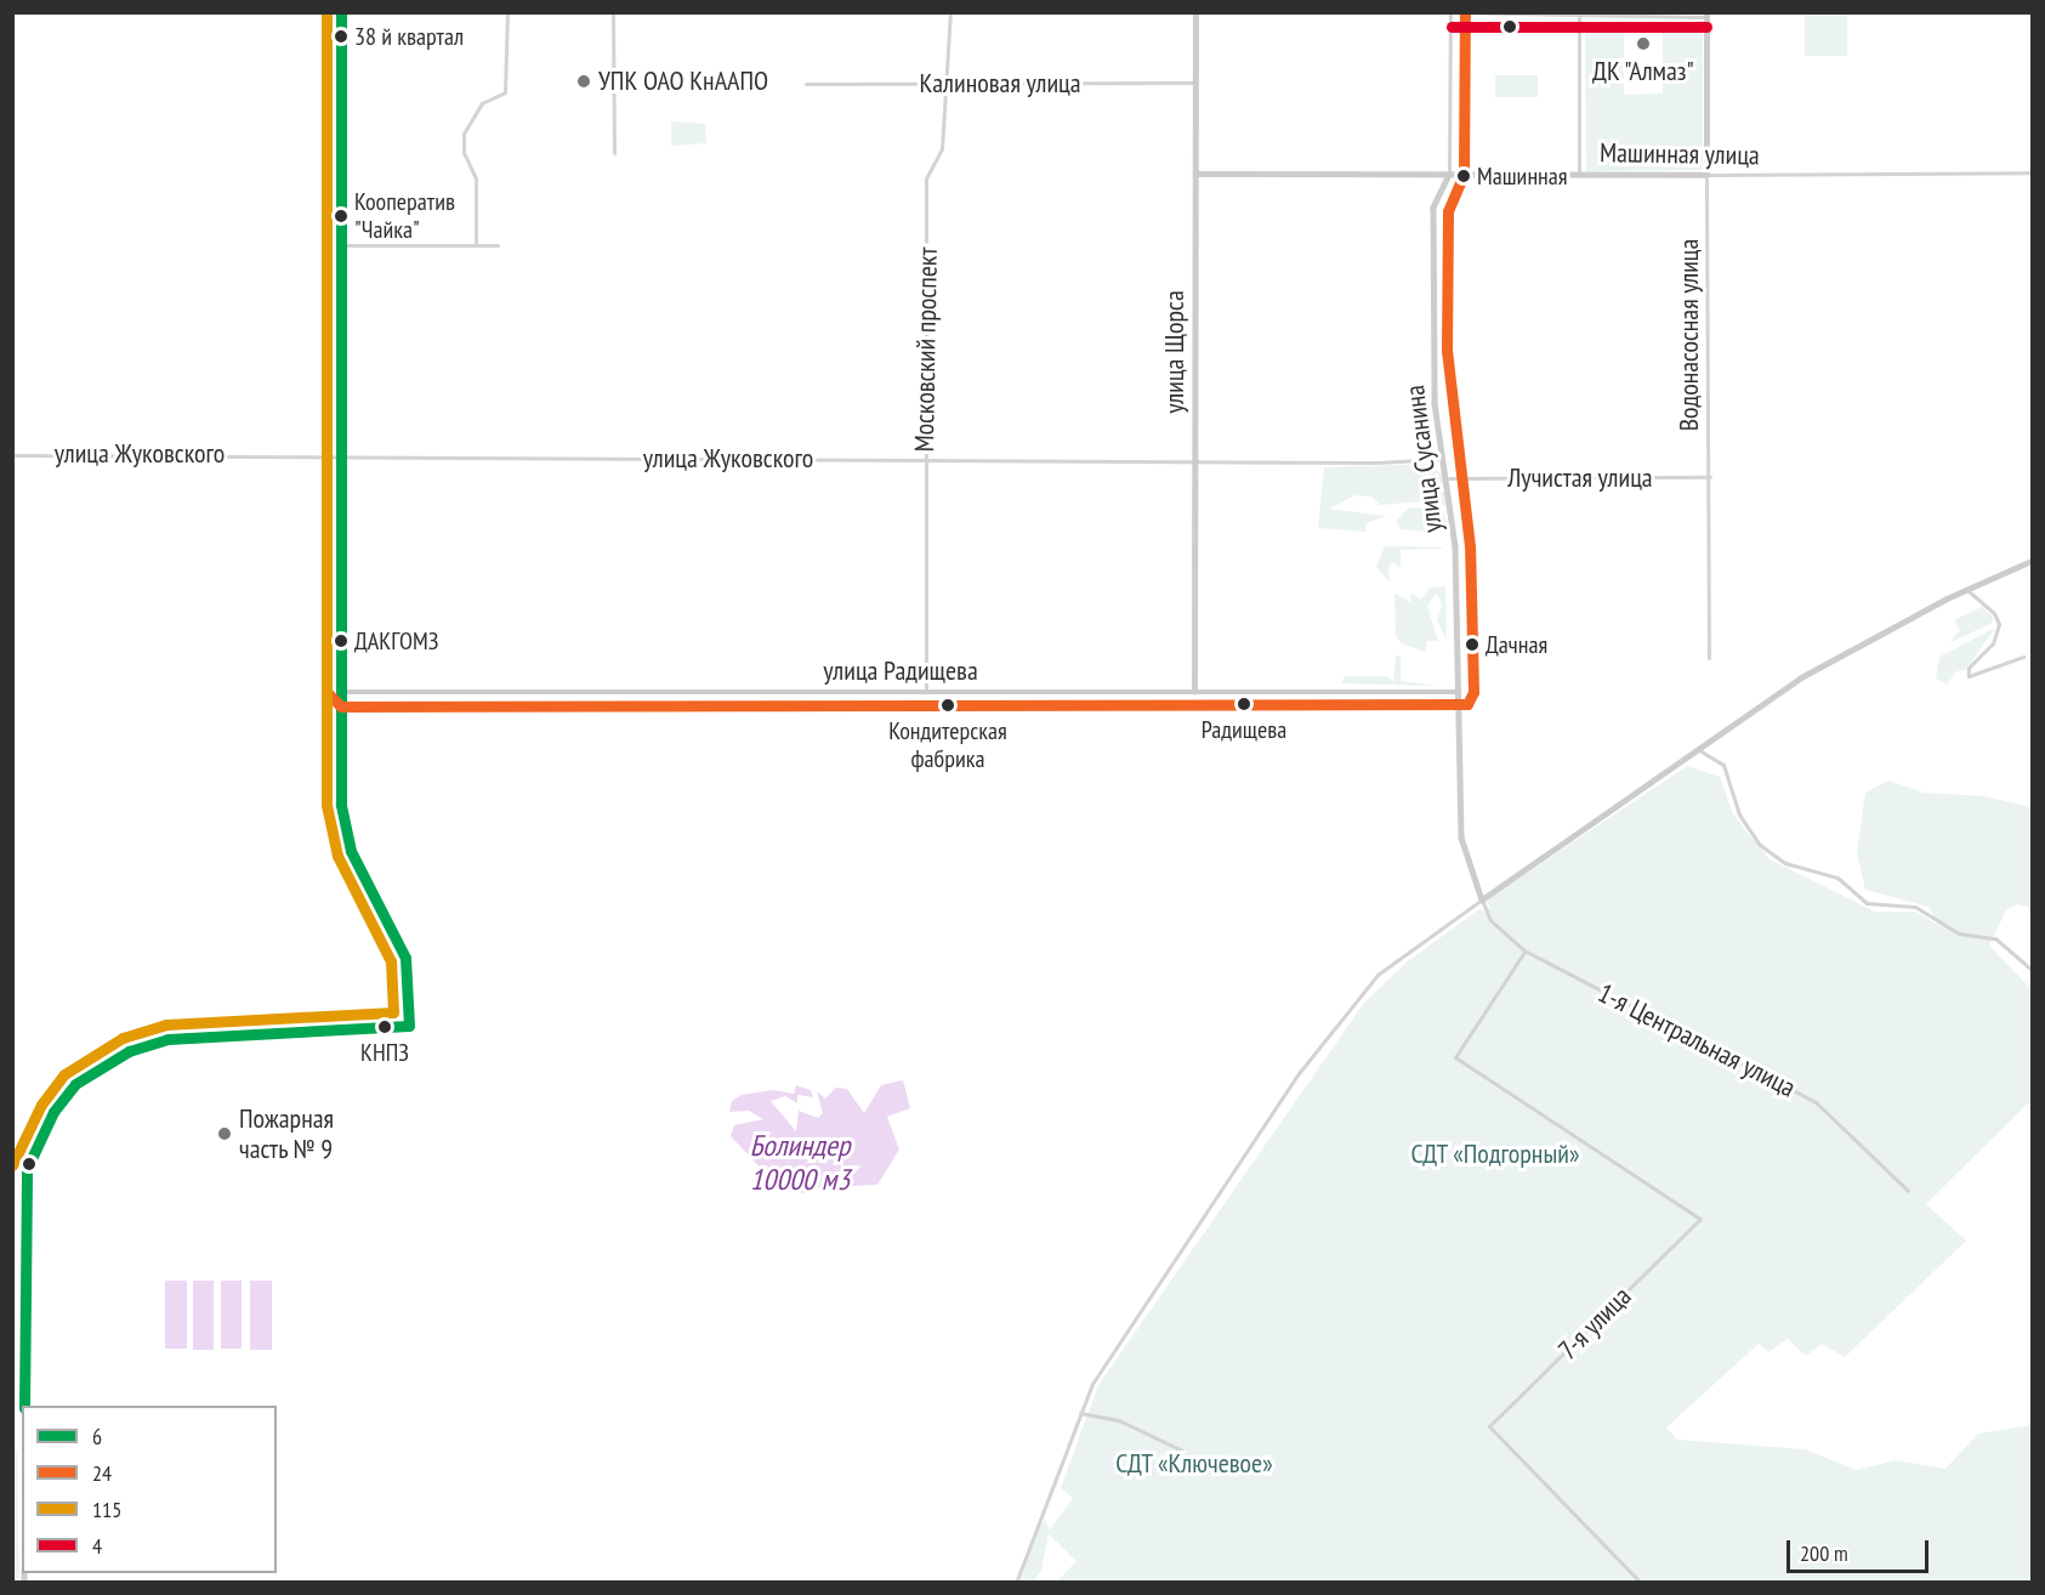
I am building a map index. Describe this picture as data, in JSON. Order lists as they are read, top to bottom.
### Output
{
  "streets": {
    "street": [
      "Калиновая улица",
      "Машинная улица",
      "Водонасосная улица",
      "Московский проспект",
      "улица Щорса",
      "улица Жуковского",
      "улица Сусанина",
      "Лучистая улица",
      "улица Радищева",
      "1-я Центральная улица",
      "7-я улица"
    ]
  },
  "crossings": [
    ["Калиновая улица", "Московский проспект"],
    ["Калиновая улица", "улица Щорса"],
    ["Машинная улица", "Водонасосная улица"],
    ["Машинная улица", "улица Щорса"],
    ["Машинная улица", "улица Сусанина"],
    ["Водонасосная улица", "Лучистая улица"],
    ["Московский проспект", "улица Жуковского"],
    ["Московский проспект", "улица Радищева"],
    ["улица Щорса", "улица Жуковского"],
    ["улица Щорса", "улица Радищева"],
    ["улица Жуковского", "улица Сусанина"],
    ["улица Сусанина", "Лучистая улица"],
    ["улица Сусанина", "улица Радищева"],
    ["улица Сусанина", "1-я Центральная улица"],
    ["1-я Центральная улица", "7-я улица"]
  ],
  "water": ["Болиндер 10000 м3"],
  "parks": ["СДТ «Подгорный»", "СДТ «Ключевое»"],
  "places": [
    "38 й квартал",
    "ДК \"Алмаз\"",
    "УПК ОАО КнААПО",
    "Машинная",
    "Кооператив \"Чайка\"",
    "ДАКГОМЗ",
    "Дачная",
    "Радищева",
    "Кондитерская фабрика",
    "КНПЗ",
    "Пожарная часть № 9"
  ],
  "lines": [
    "transit line 6",
    "transit line 24",
    "transit line 115",
    "transit line 4"
  ],
  "legend": [
    "6",
    "24",
    "115",
    "4"
  ],
  "scale_bar": "200 m"
}
